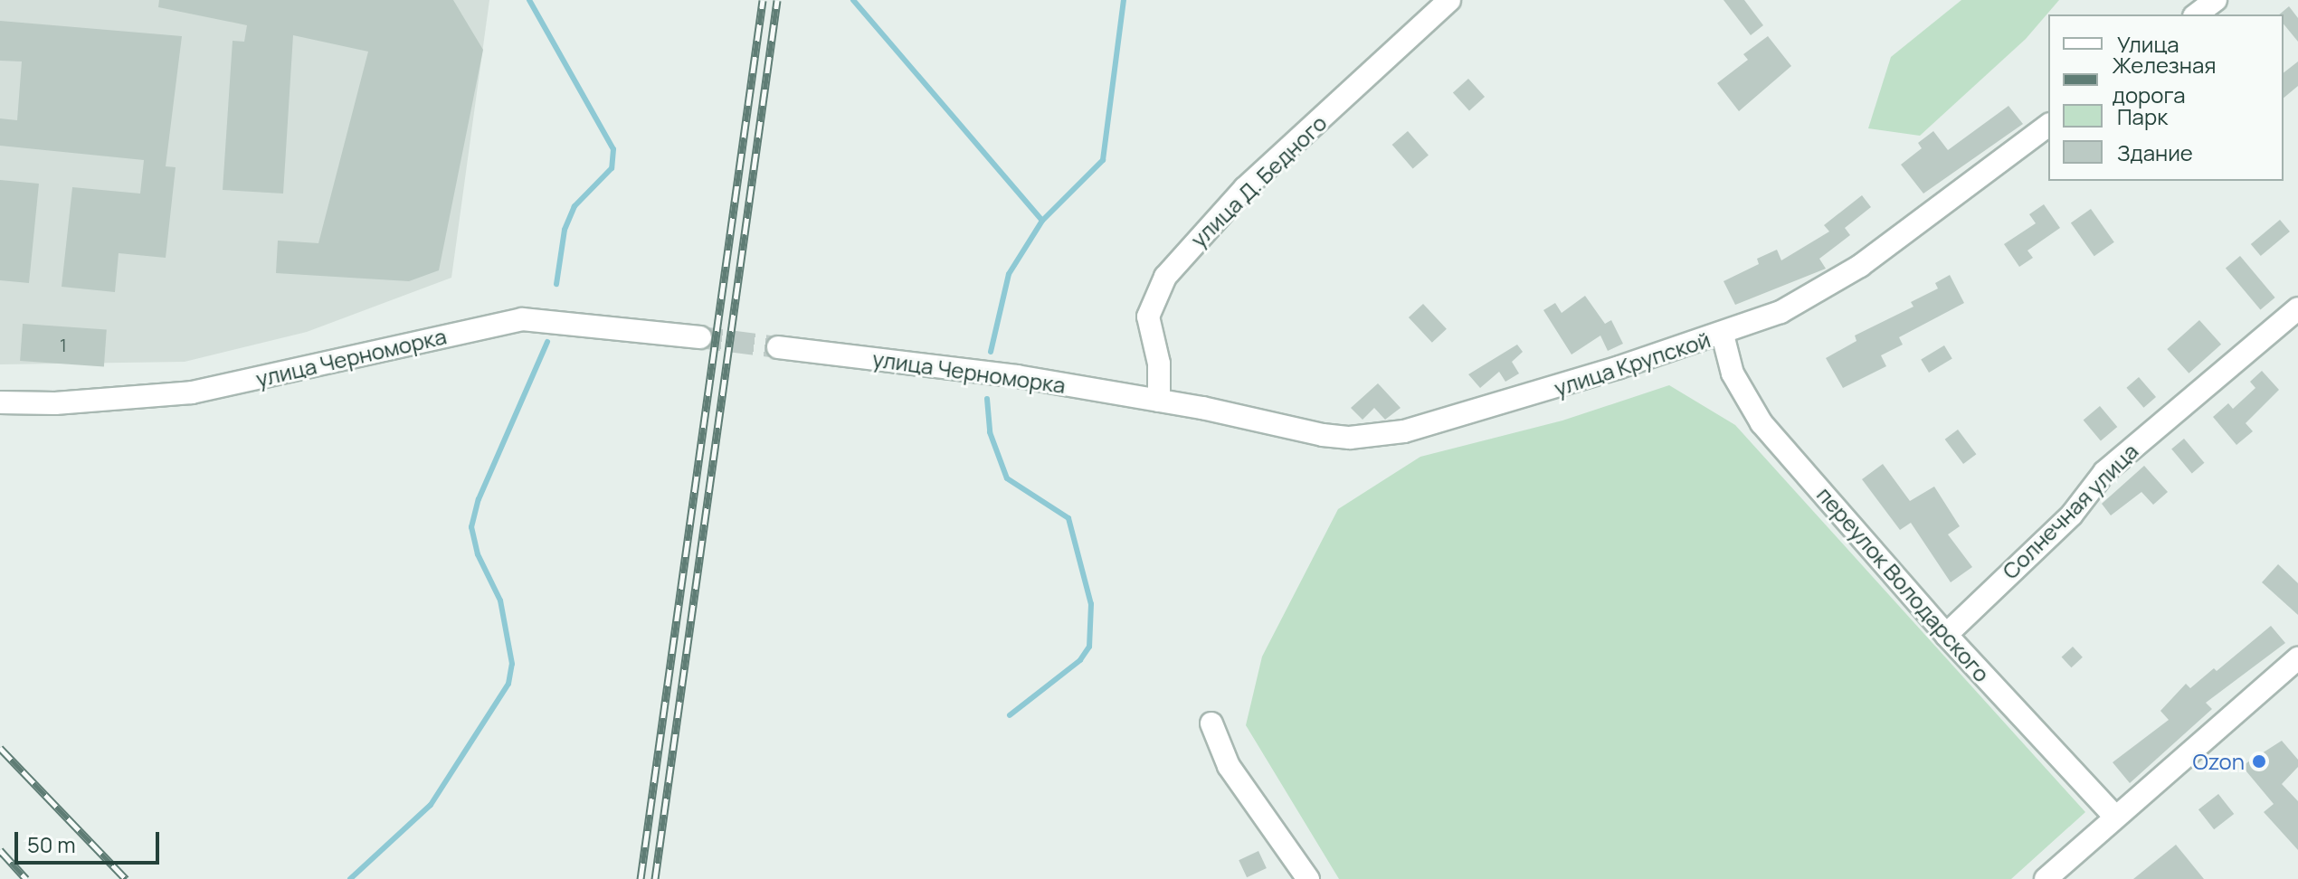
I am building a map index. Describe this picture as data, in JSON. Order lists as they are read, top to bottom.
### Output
{
  "streets": {
    "street": [
      "улица Д. Бедного",
      "улица Черноморка",
      "улица Крупской",
      "Солнечная улица",
      "переулок Володарского"
    ]
  },
  "crossings": [
    ["улица Д. Бедного", "улица Черноморка"],
    ["улица Д. Бедного", "улица Крупской"],
    ["улица Черноморка", "улица Крупской"],
    ["улица Крупской", "переулок Володарского"],
    ["Солнечная улица", "переулок Володарского"]
  ],
  "places": ["Ozon"],
  "house_numbers": ["1"],
  "legend": [
    "Улица",
    "Железная дорога",
    "Парк",
    "Здание"
  ],
  "scale_bar": "50 m"
}
